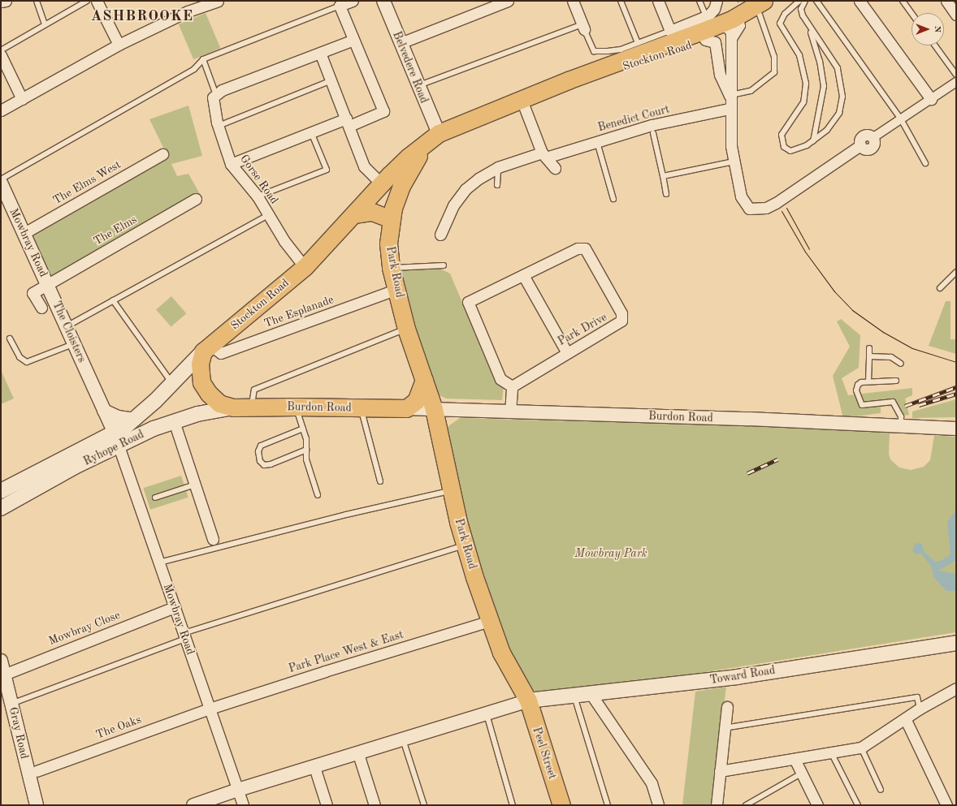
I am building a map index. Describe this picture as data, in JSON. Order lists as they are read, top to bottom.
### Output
{
  "streets": {
    "highway": [
      "Stockton Road",
      "Park Road",
      "Burdon Road",
      "Peel Street"
    ],
    "main road": ["Ryhope Road", "Toward Road"],
    "street": [
      "Belvedere Road",
      "Benedict Court",
      "Gorse Road",
      "The Elms West",
      "The Elms",
      "Mowbray Road",
      "The Esplanade",
      "Park Drive",
      "The Cloisters",
      "Mowbray Close",
      "Park Place West & East",
      "The Oaks",
      "Gray Road"
    ]
  },
  "crossings": [
    ["Stockton Road", "Belvedere Road"],
    ["Stockton Road", "Gorse Road"],
    ["Stockton Road", "Park Road"],
    ["Stockton Road", "The Esplanade"],
    ["Stockton Road", "Ryhope Road"],
    ["Belvedere Road", "Park Road"],
    ["The Elms West", "Mowbray Road"],
    ["The Elms", "Mowbray Road"],
    ["The Elms", "The Cloisters"],
    ["Mowbray Road", "The Cloisters"],
    ["Mowbray Road", "Ryhope Road"],
    ["Mowbray Road", "Mowbray Close"],
    ["Mowbray Road", "Park Place West & East"],
    ["Mowbray Road", "The Oaks"],
    ["Park Road", "The Esplanade"],
    ["Park Road", "Burdon Road"],
    ["Park Road", "Park Place West & East"],
    ["Park Road", "Toward Road"],
    ["Park Road", "Peel Street"],
    ["The Cloisters", "Ryhope Road"],
    ["Burdon Road", "Ryhope Road"],
    ["Mowbray Close", "Gray Road"],
    ["Park Place West & East", "The Oaks"],
    ["Toward Road", "Peel Street"]
  ],
  "districts": ["ASHBROOKE"],
  "parks": ["Mowbray Park"],
  "north": "right"
}
